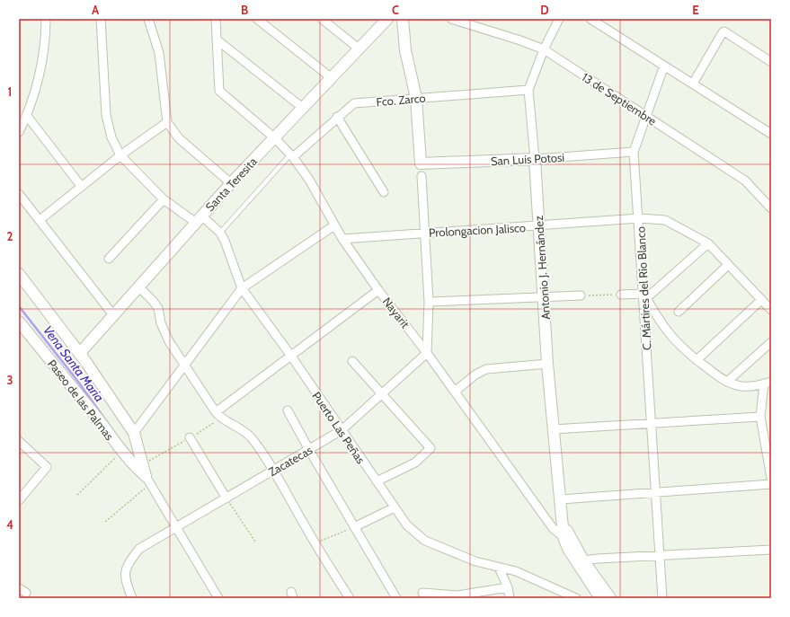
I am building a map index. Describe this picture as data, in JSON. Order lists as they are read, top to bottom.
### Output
{
  "streets": {
    "street": [
      "13 de Septiembre",
      "Fco. Zarco",
      "San Luis Potosi",
      "Santa Teresita",
      "Prolongacion Jalisco",
      "Antonio J. Hernández",
      "C. Mártires del Río Blanco",
      "Nayarit",
      "Paseo de las Palmas",
      "Puerto Las Peñas",
      "Zacatecas"
    ]
  },
  "crossings": [
    ["13 de Septiembre", "Antonio J. Hernández"],
    ["Fco. Zarco", "San Luis Potosi"],
    ["Fco. Zarco", "Antonio J. Hernández"],
    ["Fco. Zarco", "Nayarit"],
    ["San Luis Potosi", "Antonio J. Hernández"],
    ["San Luis Potosi", "C. Mártires del Río Blanco"],
    ["Santa Teresita", "Nayarit"],
    ["Santa Teresita", "Paseo de las Palmas"],
    ["Santa Teresita", "Puerto Las Peñas"],
    ["Prolongacion Jalisco", "Antonio J. Hernández"],
    ["Prolongacion Jalisco", "C. Mártires del Río Blanco"],
    ["Prolongacion Jalisco", "Nayarit"],
    ["Antonio J. Hernández", "Nayarit"],
    ["Nayarit", "Zacatecas"],
    ["Paseo de las Palmas", "Zacatecas"],
    ["Puerto Las Peñas", "Zacatecas"]
  ],
  "water": ["Vena Santa Maria"],
  "grid": {
    "columns": [
      "A",
      "B",
      "C",
      "D",
      "E"
    ],
    "rows": [
      "1",
      "2",
      "3",
      "4"
    ]
  }
}
